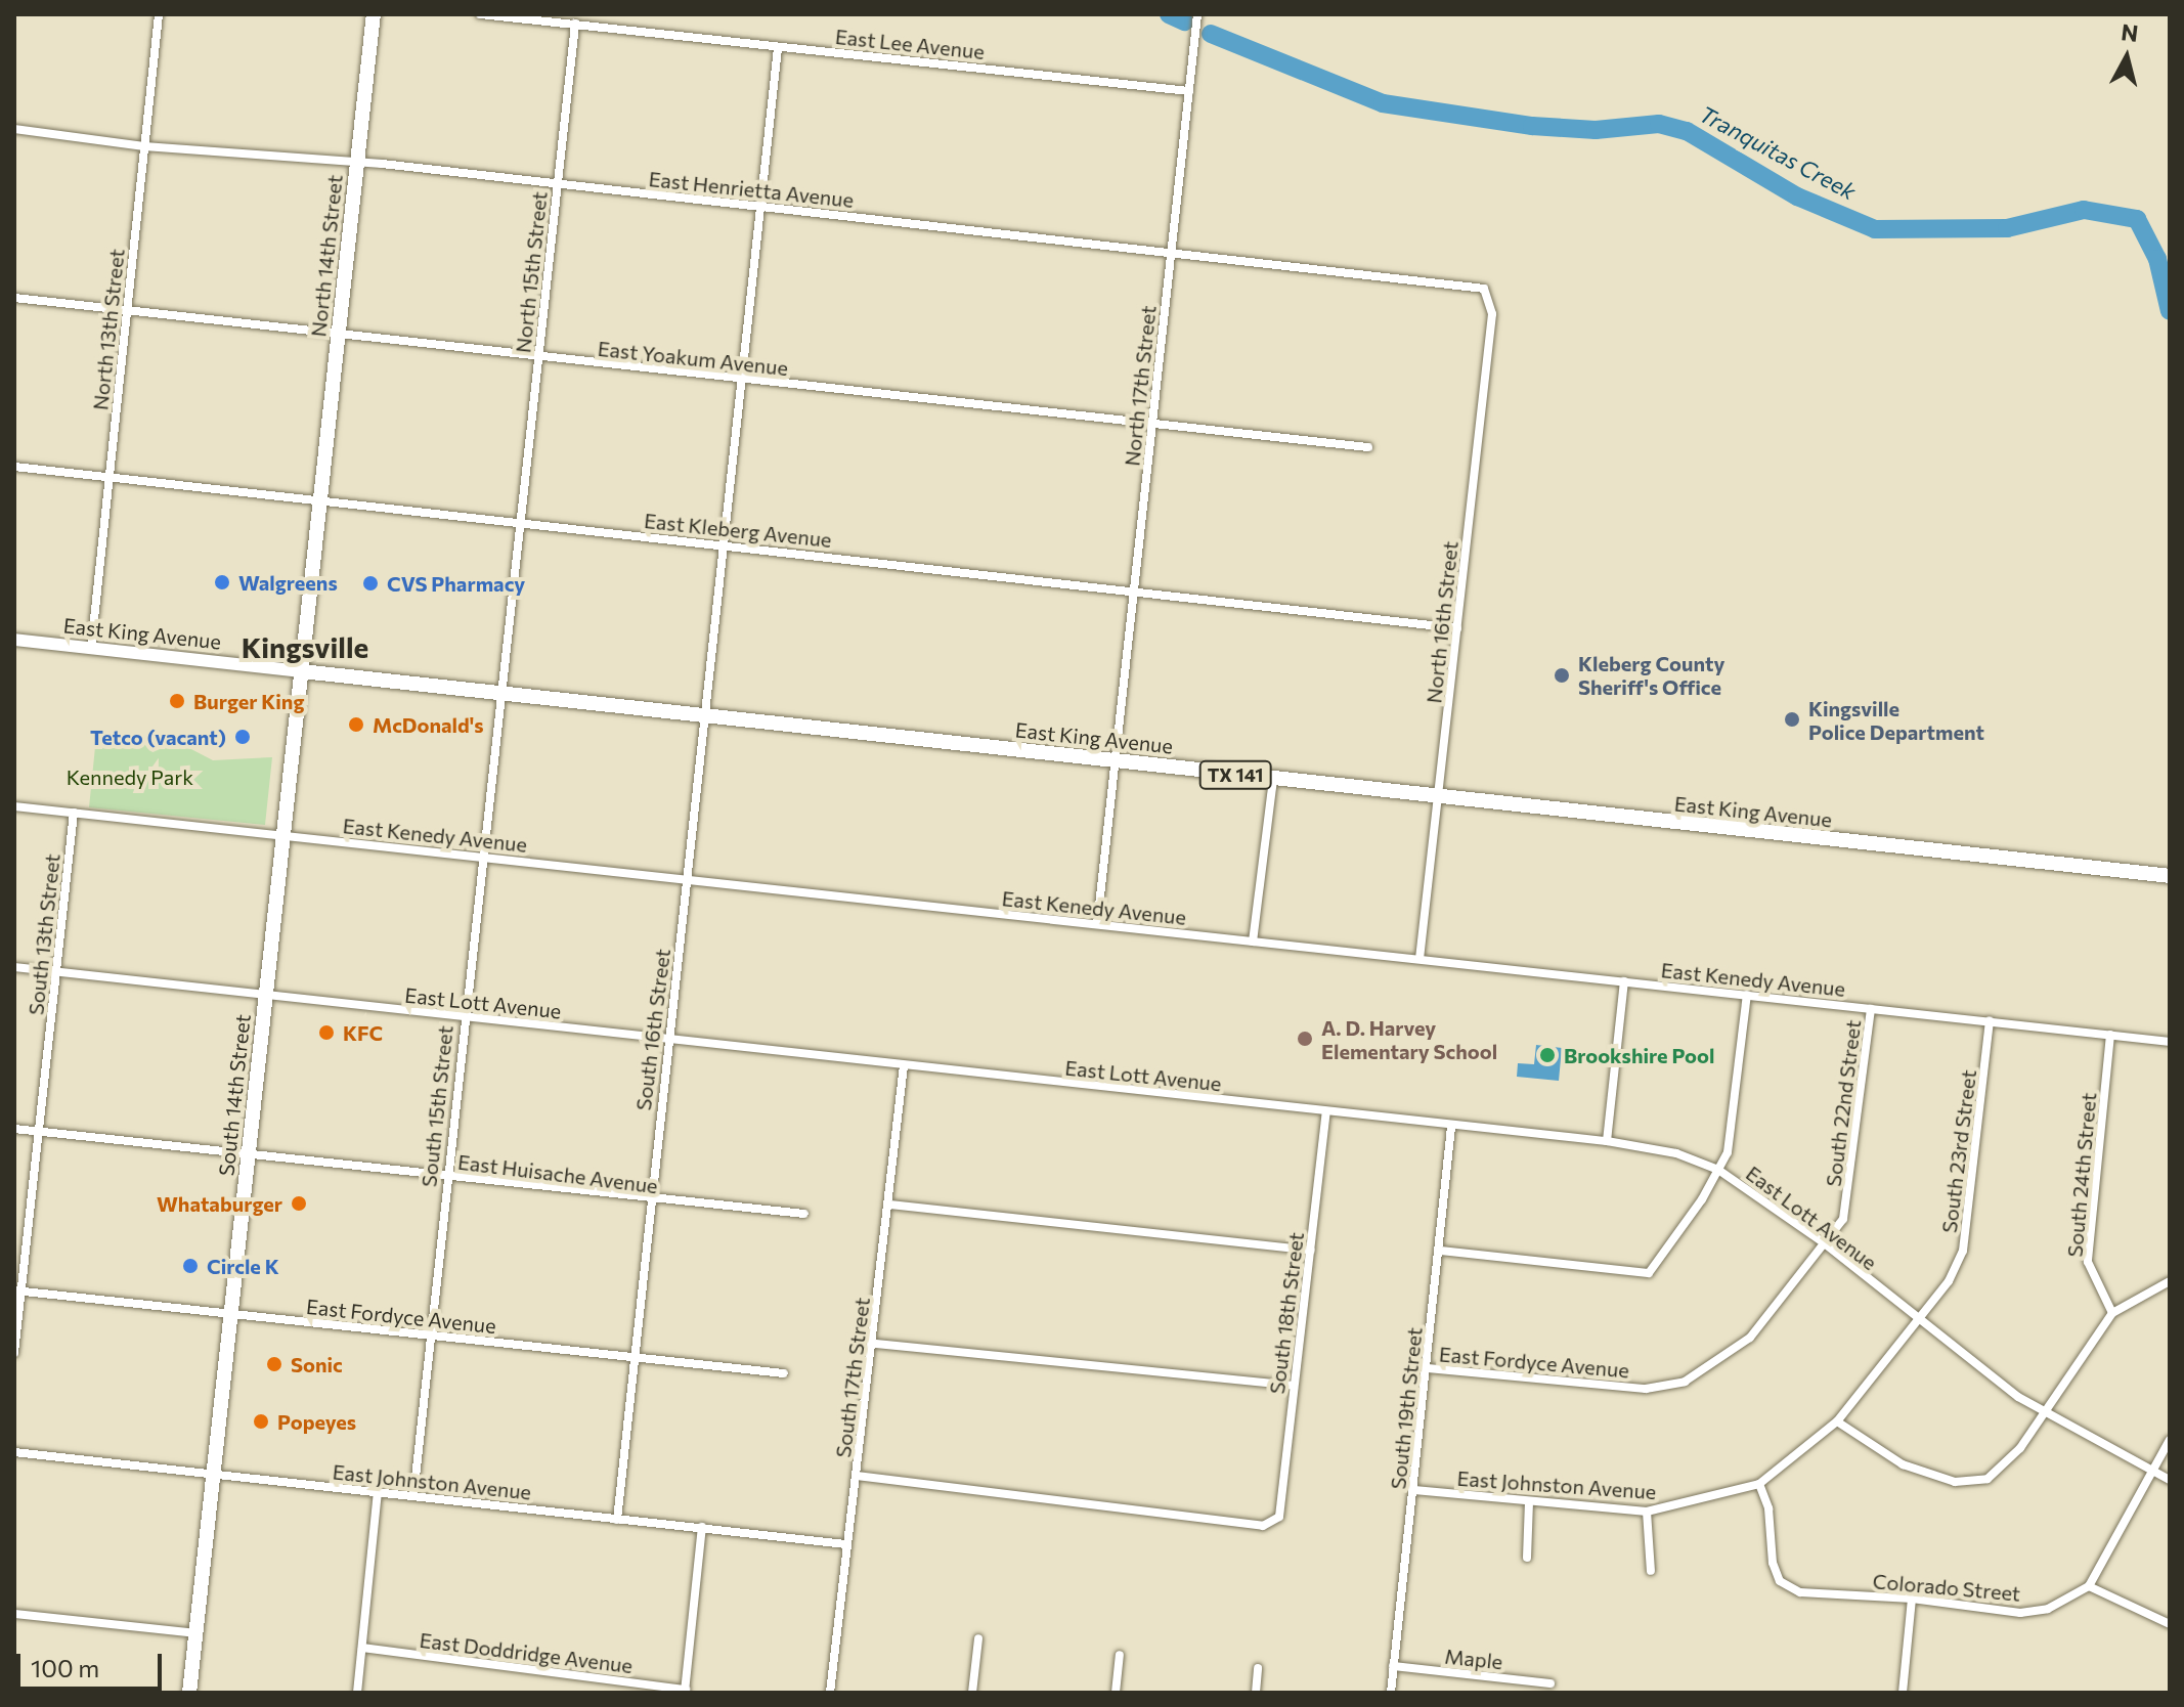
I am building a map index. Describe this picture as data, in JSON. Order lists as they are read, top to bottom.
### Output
{
  "streets": {
    "main road": [
      "North 14th Street",
      "East King Avenue",
      "TX 141",
      "South 14th Street"
    ],
    "street": [
      "East Lee Avenue",
      "East Henrietta Avenue",
      "North 15th Street",
      "North 13th Street",
      "East Yoakum Avenue",
      "North 17th Street",
      "East Kleberg Avenue",
      "North 16th Street",
      "East Kenedy Avenue",
      "South 13th Street",
      "East Lott Avenue",
      "South 16th Street",
      "South 22nd Street",
      "South 15th Street",
      "South 23rd Street",
      "East Huisache Avenue",
      "South 24th Street",
      "South 18th Street",
      "East Fordyce Avenue",
      "South 17th Street",
      "South 19th Street",
      "East Johnston Avenue",
      "Colorado Street",
      "East Doddridge Avenue",
      "Maple"
    ]
  },
  "crossings": [
    ["East Lee Avenue", "North 15th Street"],
    ["East Lee Avenue", "North 17th Street"],
    ["East Henrietta Avenue", "North 14th Street"],
    ["East Henrietta Avenue", "North 15th Street"],
    ["East Henrietta Avenue", "North 13th Street"],
    ["East Henrietta Avenue", "North 17th Street"],
    ["East Henrietta Avenue", "North 16th Street"],
    ["North 14th Street", "East Yoakum Avenue"],
    ["North 14th Street", "East Kleberg Avenue"],
    ["North 14th Street", "South 14th Street"],
    ["North 15th Street", "East Yoakum Avenue"],
    ["North 15th Street", "East Kleberg Avenue"],
    ["North 15th Street", "South 15th Street"],
    ["North 13th Street", "East Yoakum Avenue"],
    ["North 13th Street", "East Kleberg Avenue"],
    ["North 13th Street", "East King Avenue"],
    ["East Yoakum Avenue", "North 17th Street"],
    ["North 17th Street", "East Kleberg Avenue"],
    ["North 17th Street", "East King Avenue"],
    ["East Kleberg Avenue", "North 16th Street"],
    ["East Kleberg Avenue", "South 16th Street"],
    ["East Kleberg Avenue", "South 14th Street"],
    ["East Kleberg Avenue", "South 15th Street"],
    ["North 16th Street", "East King Avenue"],
    ["North 16th Street", "East Kenedy Avenue"],
    ["East King Avenue", "South 16th Street"],
    ["East King Avenue", "South 14th Street"],
    ["East King Avenue", "South 15th Street"],
    ["East Kenedy Avenue", "South 13th Street"],
    ["East Kenedy Avenue", "South 16th Street"],
    ["East Kenedy Avenue", "South 14th Street"],
    ["East Kenedy Avenue", "South 22nd Street"],
    ["East Kenedy Avenue", "South 15th Street"],
    ["East Kenedy Avenue", "South 23rd Street"],
    ["East Kenedy Avenue", "South 24th Street"],
    ["South 13th Street", "East Lott Avenue"],
    ["South 13th Street", "East Huisache Avenue"],
    ["South 13th Street", "East Fordyce Avenue"],
    ["East Lott Avenue", "South 16th Street"],
    ["East Lott Avenue", "South 14th Street"],
    ["East Lott Avenue", "South 22nd Street"],
    ["East Lott Avenue", "South 15th Street"],
    ["East Lott Avenue", "South 23rd Street"],
    ["East Lott Avenue", "South 18th Street"],
    ["East Lott Avenue", "East Fordyce Avenue"],
    ["East Lott Avenue", "South 17th Street"],
    ["East Lott Avenue", "South 19th Street"],
    ["East Lott Avenue", "East Johnston Avenue"],
    ["South 16th Street", "East Huisache Avenue"],
    ["South 16th Street", "East Fordyce Avenue"],
    ["South 16th Street", "East Johnston Avenue"],
    ["South 14th Street", "East Huisache Avenue"],
    ["South 14th Street", "East Fordyce Avenue"],
    ["South 14th Street", "East Johnston Avenue"],
    ["South 22nd Street", "East Fordyce Avenue"],
    ["South 15th Street", "East Huisache Avenue"],
    ["South 15th Street", "East Fordyce Avenue"],
    ["South 15th Street", "East Johnston Avenue"],
    ["South 23rd Street", "East Johnston Avenue"],
    ["South 18th Street", "South 17th Street"],
    ["East Fordyce Avenue", "South 19th Street"],
    ["South 17th Street", "East Johnston Avenue"],
    ["South 19th Street", "East Johnston Avenue"],
    ["South 19th Street", "Maple"],
    ["East Johnston Avenue", "Colorado Street"]
  ],
  "districts": ["Kingsville"],
  "water": ["Tranquitas Creek"],
  "parks": ["Kennedy Park"],
  "places": [
    "Walgreens",
    "CVS Pharmacy",
    "Kleberg County Sheriff's Office",
    "Burger King",
    "Kingsville Police Department",
    "McDonald's",
    "Tetco (vacant)",
    "KFC",
    "A. D. Harvey Elementary School",
    "Brookshire Pool",
    "Whataburger",
    "Circle K",
    "Sonic",
    "Popeyes"
  ],
  "scale_bar": "100 m",
  "north": "top"
}
